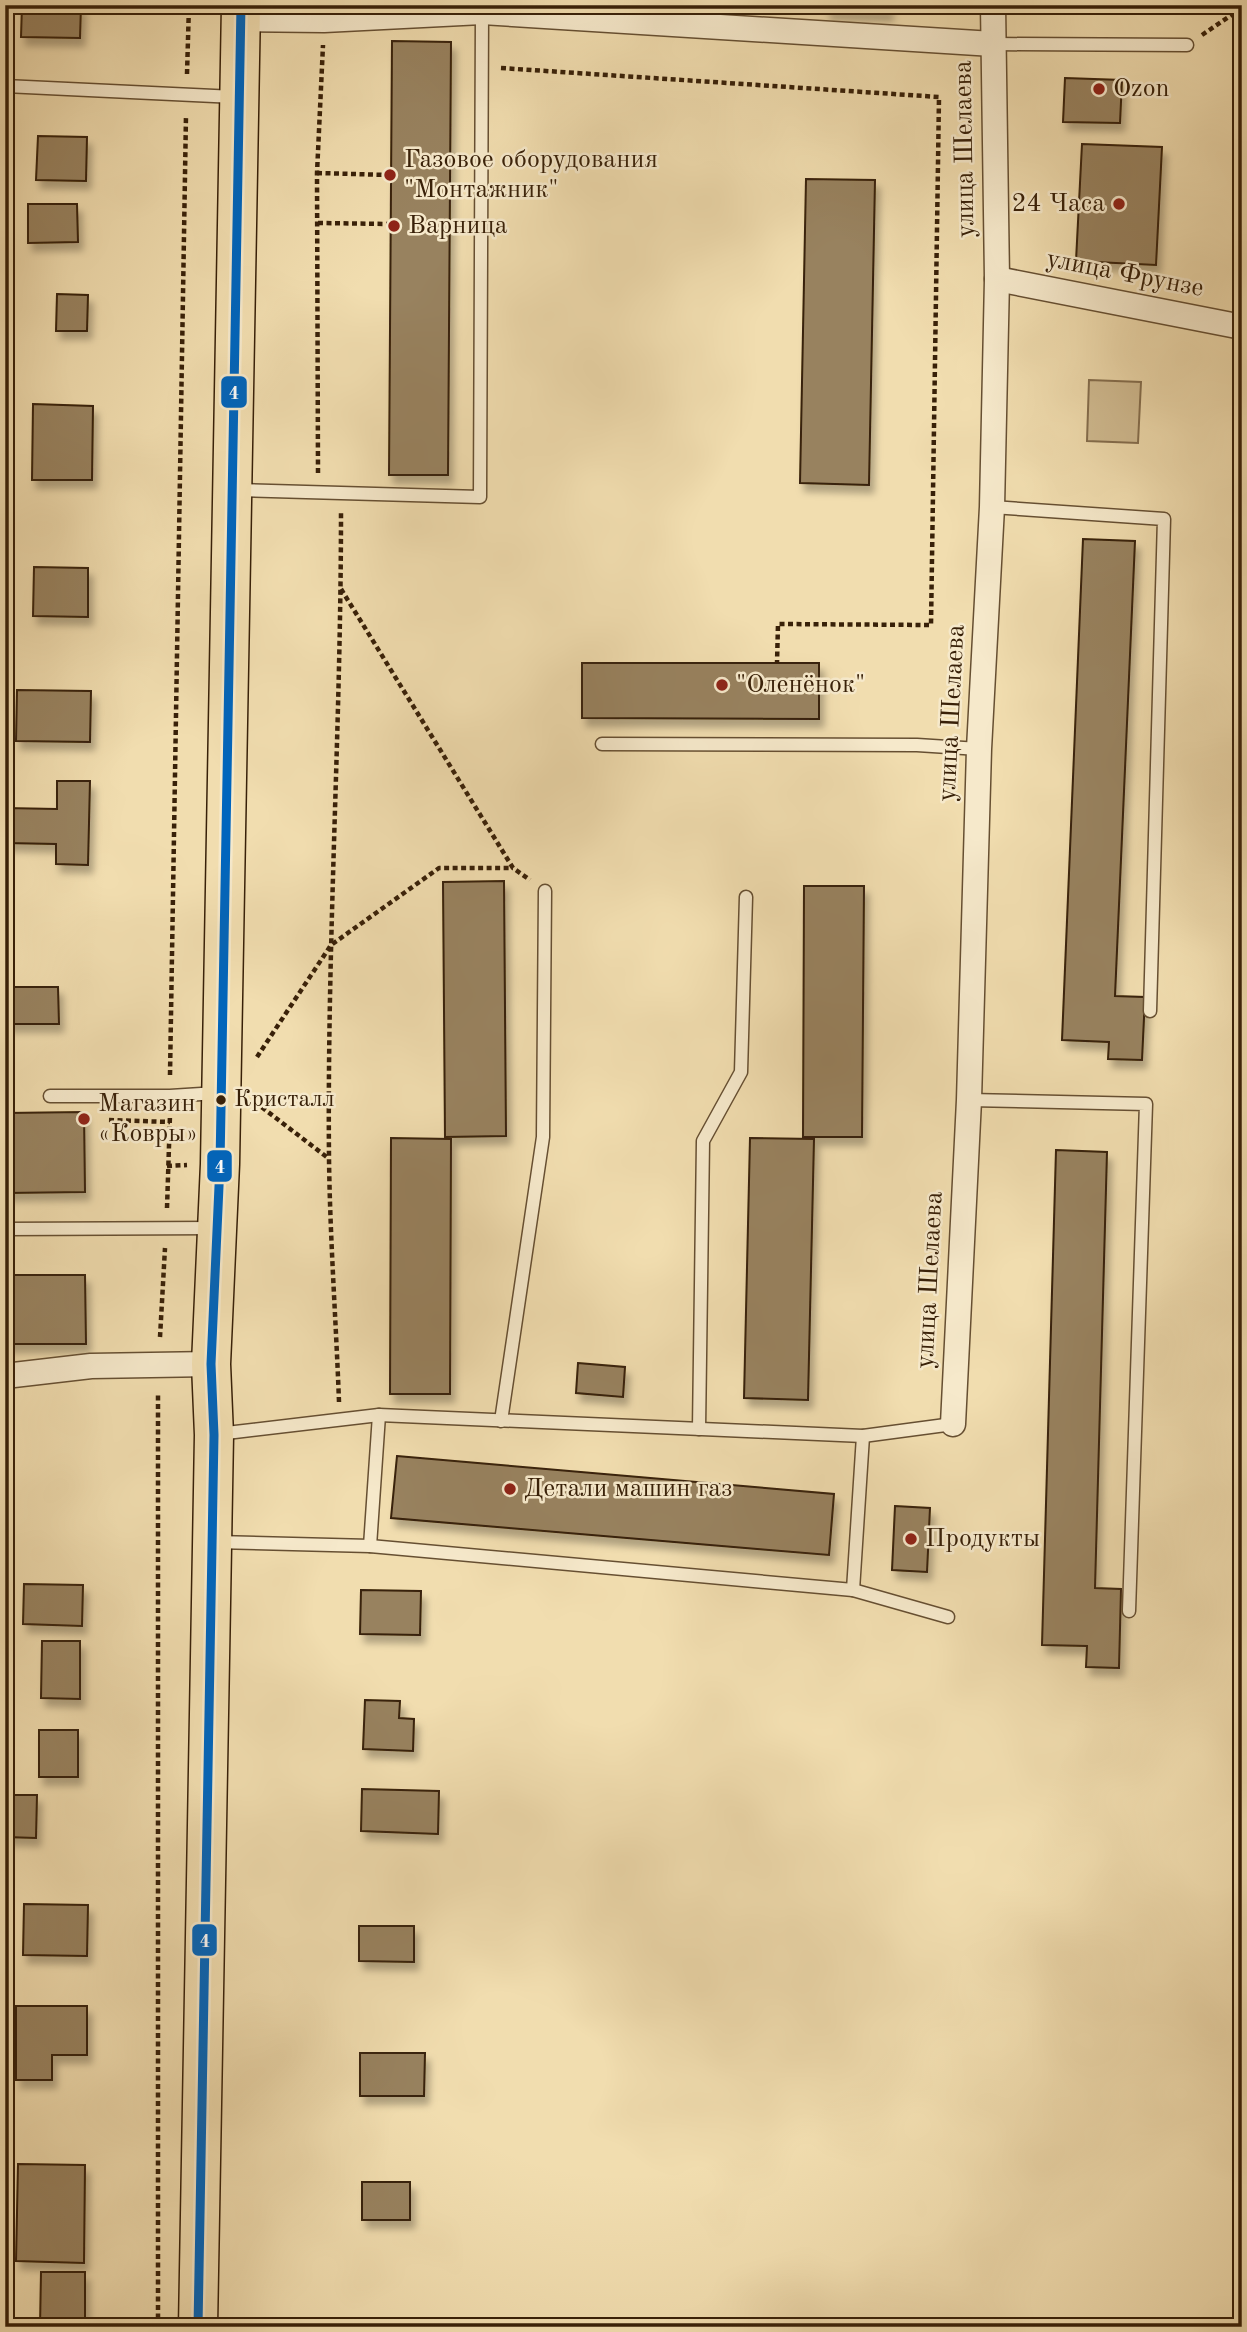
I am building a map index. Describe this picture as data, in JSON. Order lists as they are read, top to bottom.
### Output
{
  "streets": {
    "street": ["улица Шелаева", "улица Фрунзе"]
  },
  "crossings": [
    ["улица Шелаева", "улица Фрунзе"]
  ],
  "places": [
    "Ozon",
    "Газовое оборудования \"Монтажник\"",
    "24 Часа",
    "Варница",
    "\"Оленёнок\"",
    "Кристалл",
    "Магазин «Ковры»",
    "Детали машин газ",
    "Продукты"
  ],
  "lines": ["transit line 4"]
}
